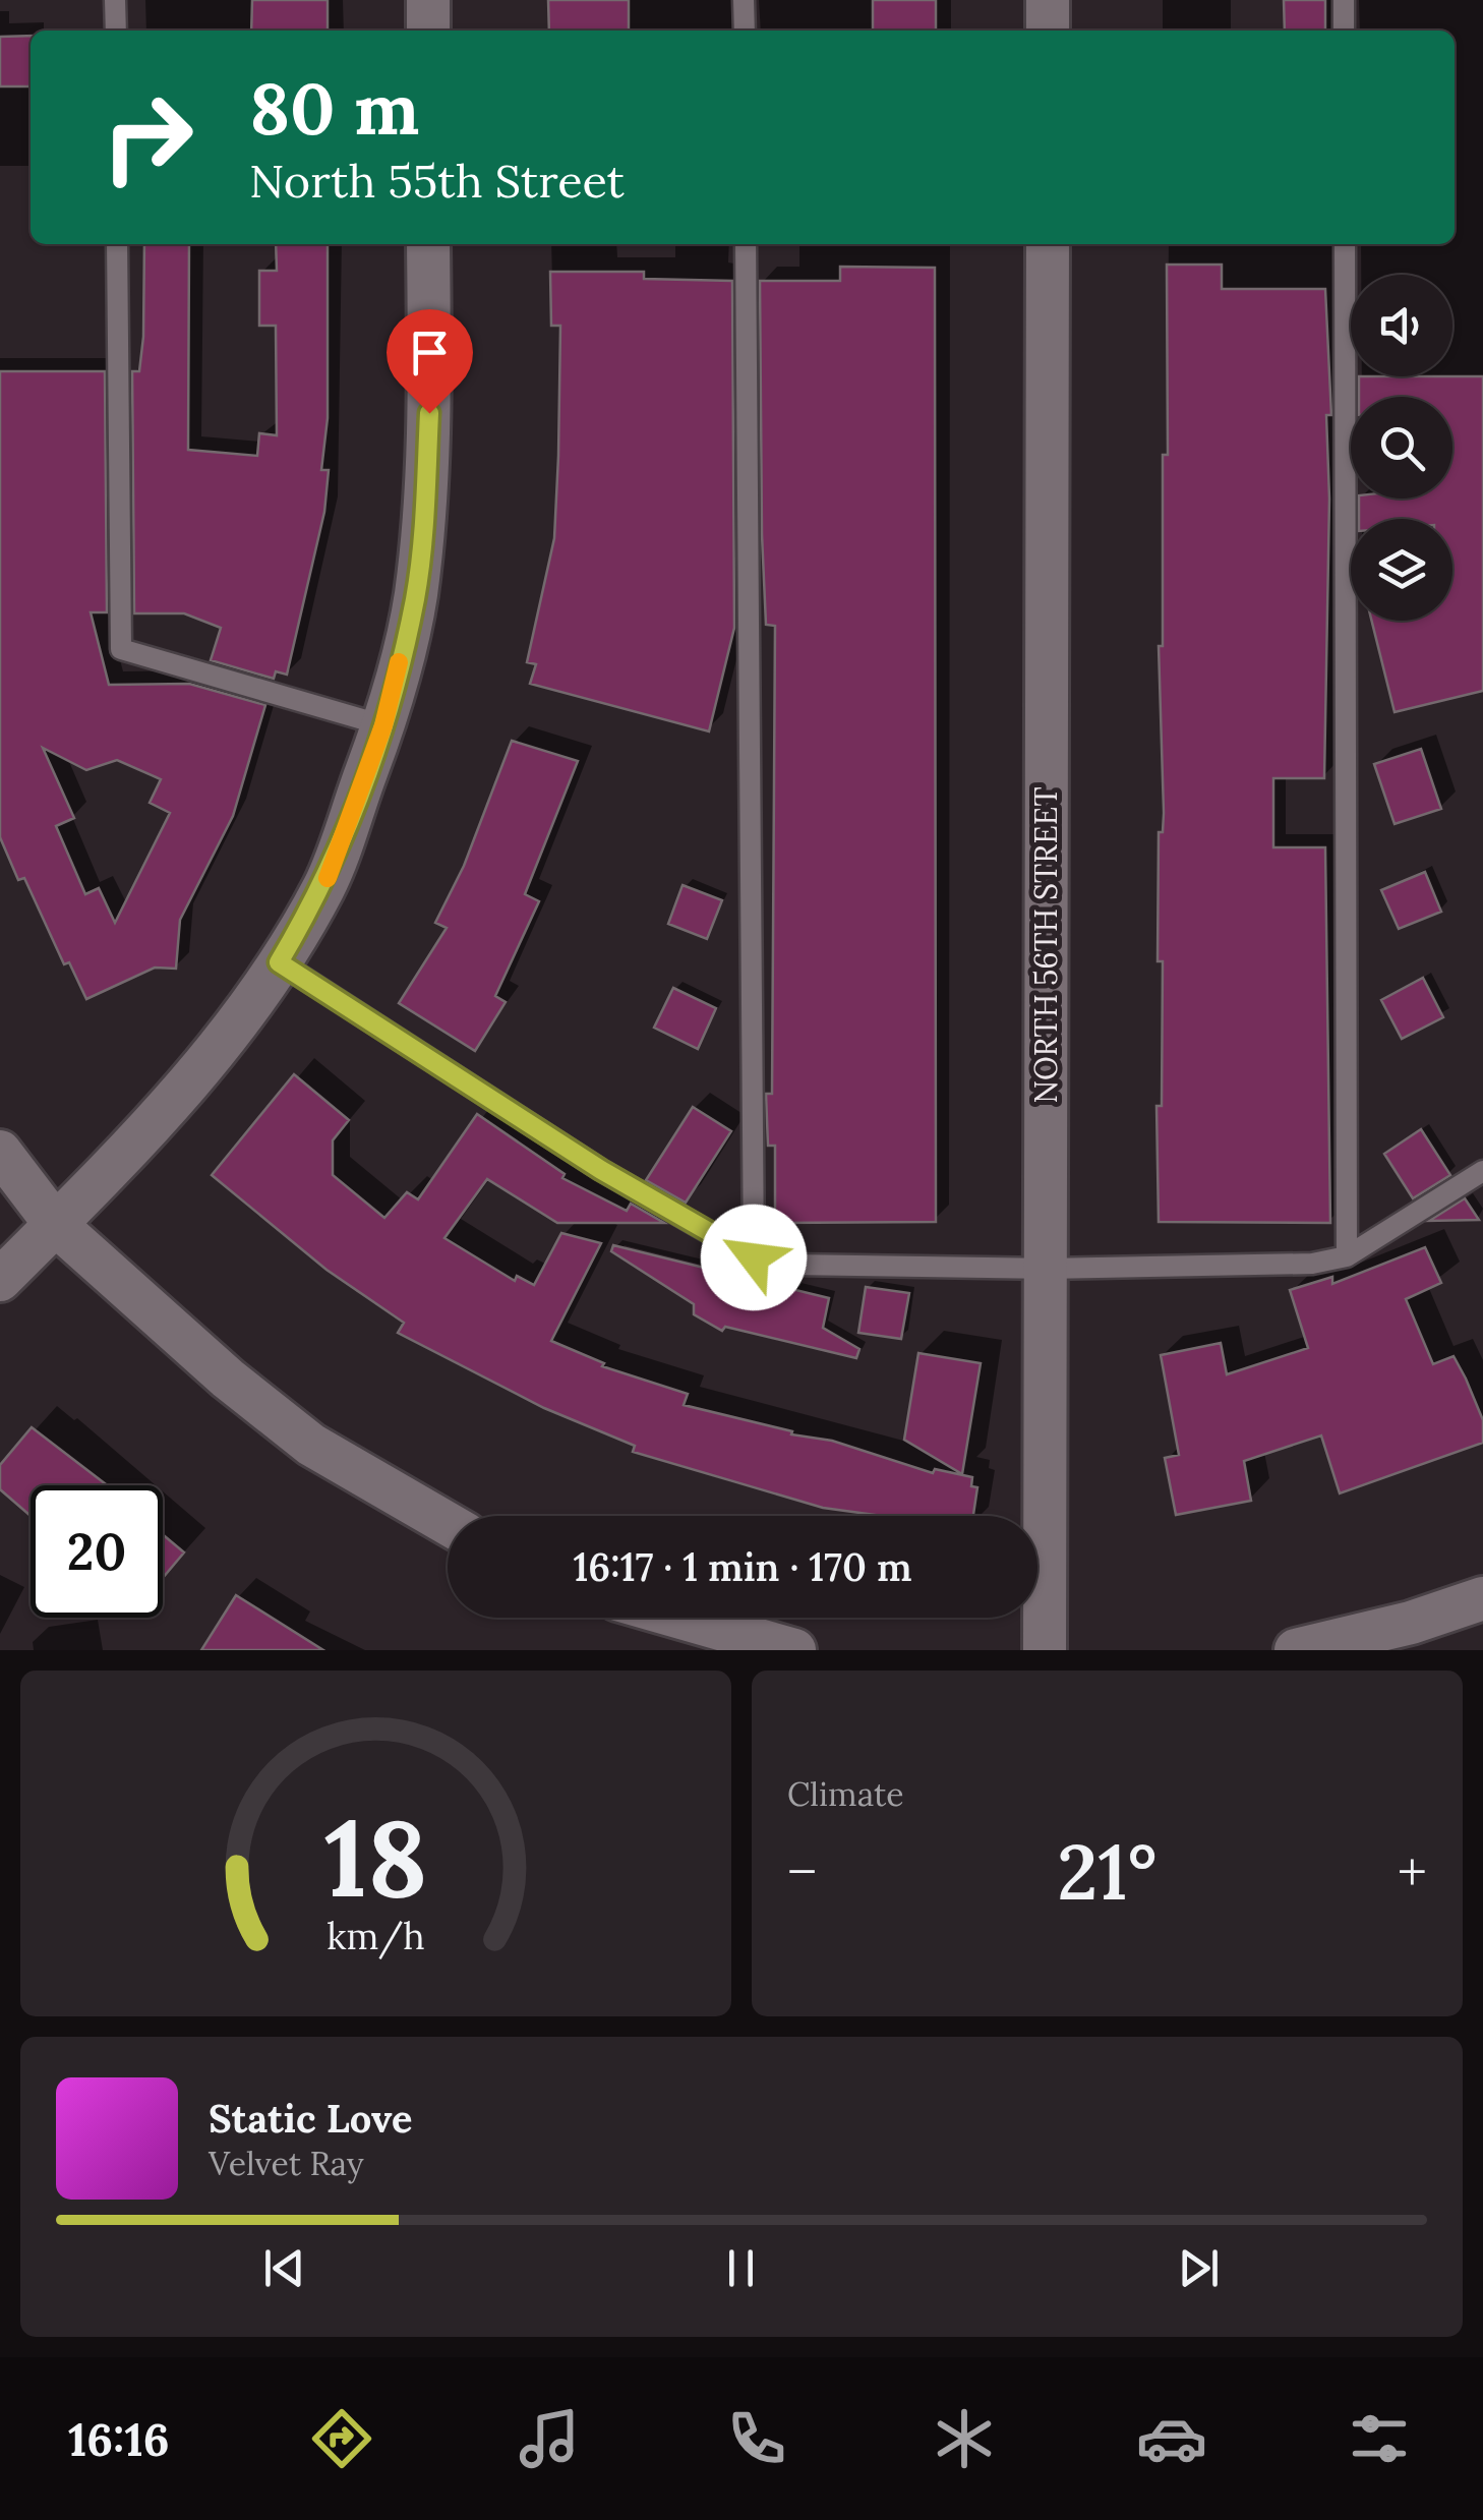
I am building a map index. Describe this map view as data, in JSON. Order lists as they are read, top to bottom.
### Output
{
  "streets": {
    "street": ["NORTH 56TH STREET"]
  },
  "page": {
    "turn": ["80 m", "North 55th Street"],
    "limit": "20",
    "trip": "16:17 · 1 min · 170 m",
    "tile": "Climate",
    "heat": ["−", "21°", "+"],
    "song": ["Static Love", "Velvet Ray"],
    "tabs": "16:16",
    "gauge": ["18", "km/h"]
  }
}
